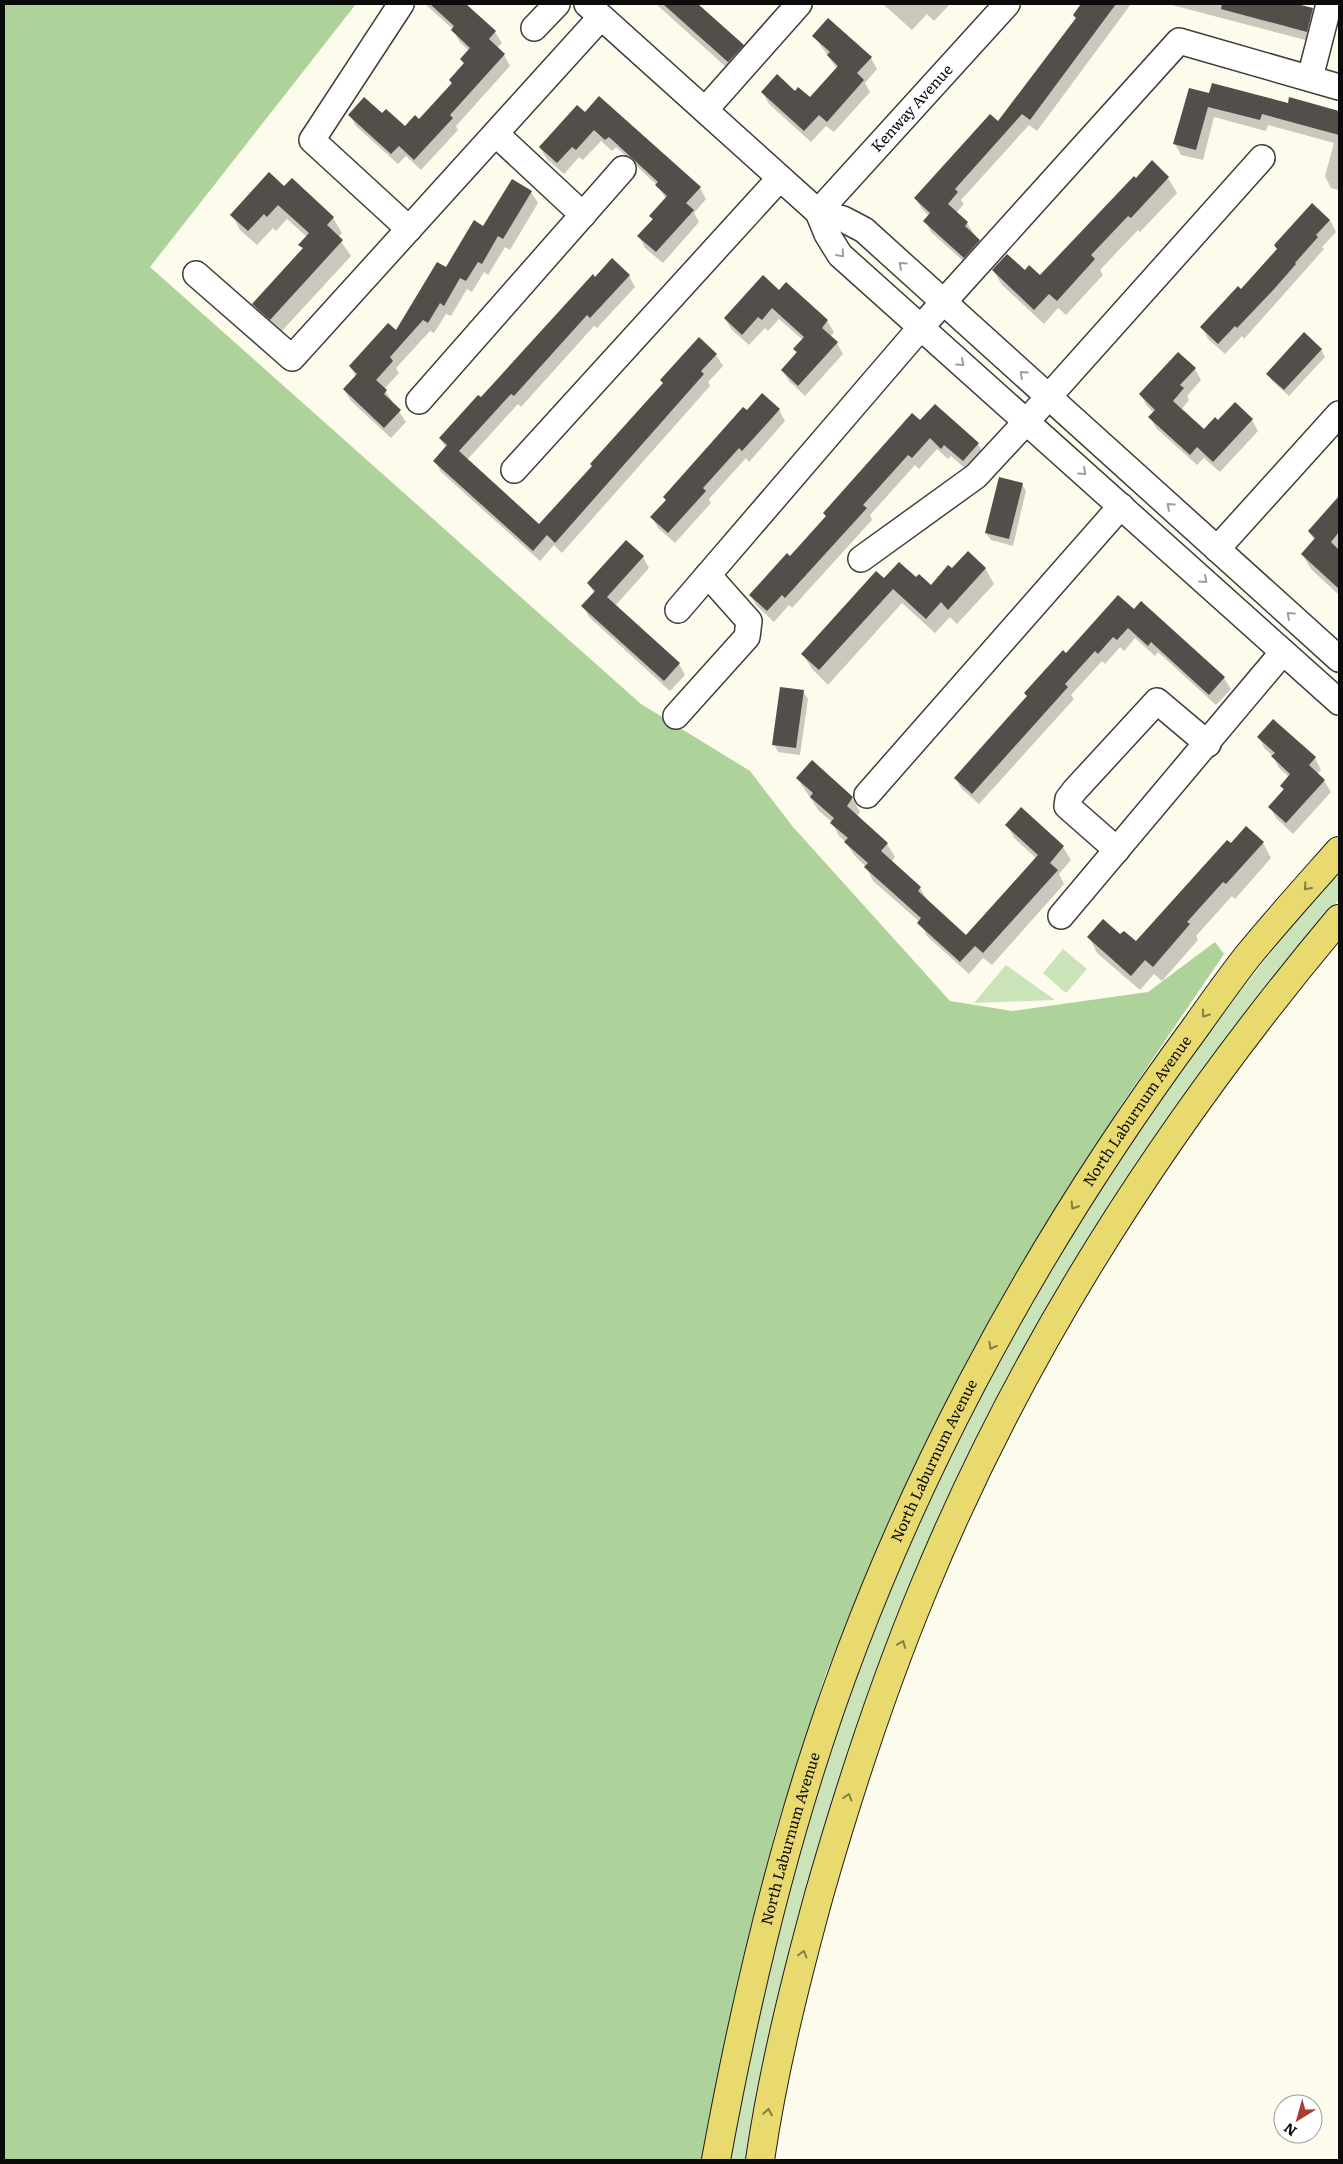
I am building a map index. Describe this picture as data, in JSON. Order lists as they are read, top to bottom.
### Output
{
  "streets": {
    "main road": ["North Laburnum Avenue"],
    "street": ["Kenway Avenue"]
  },
  "north": "bottom left"
}
